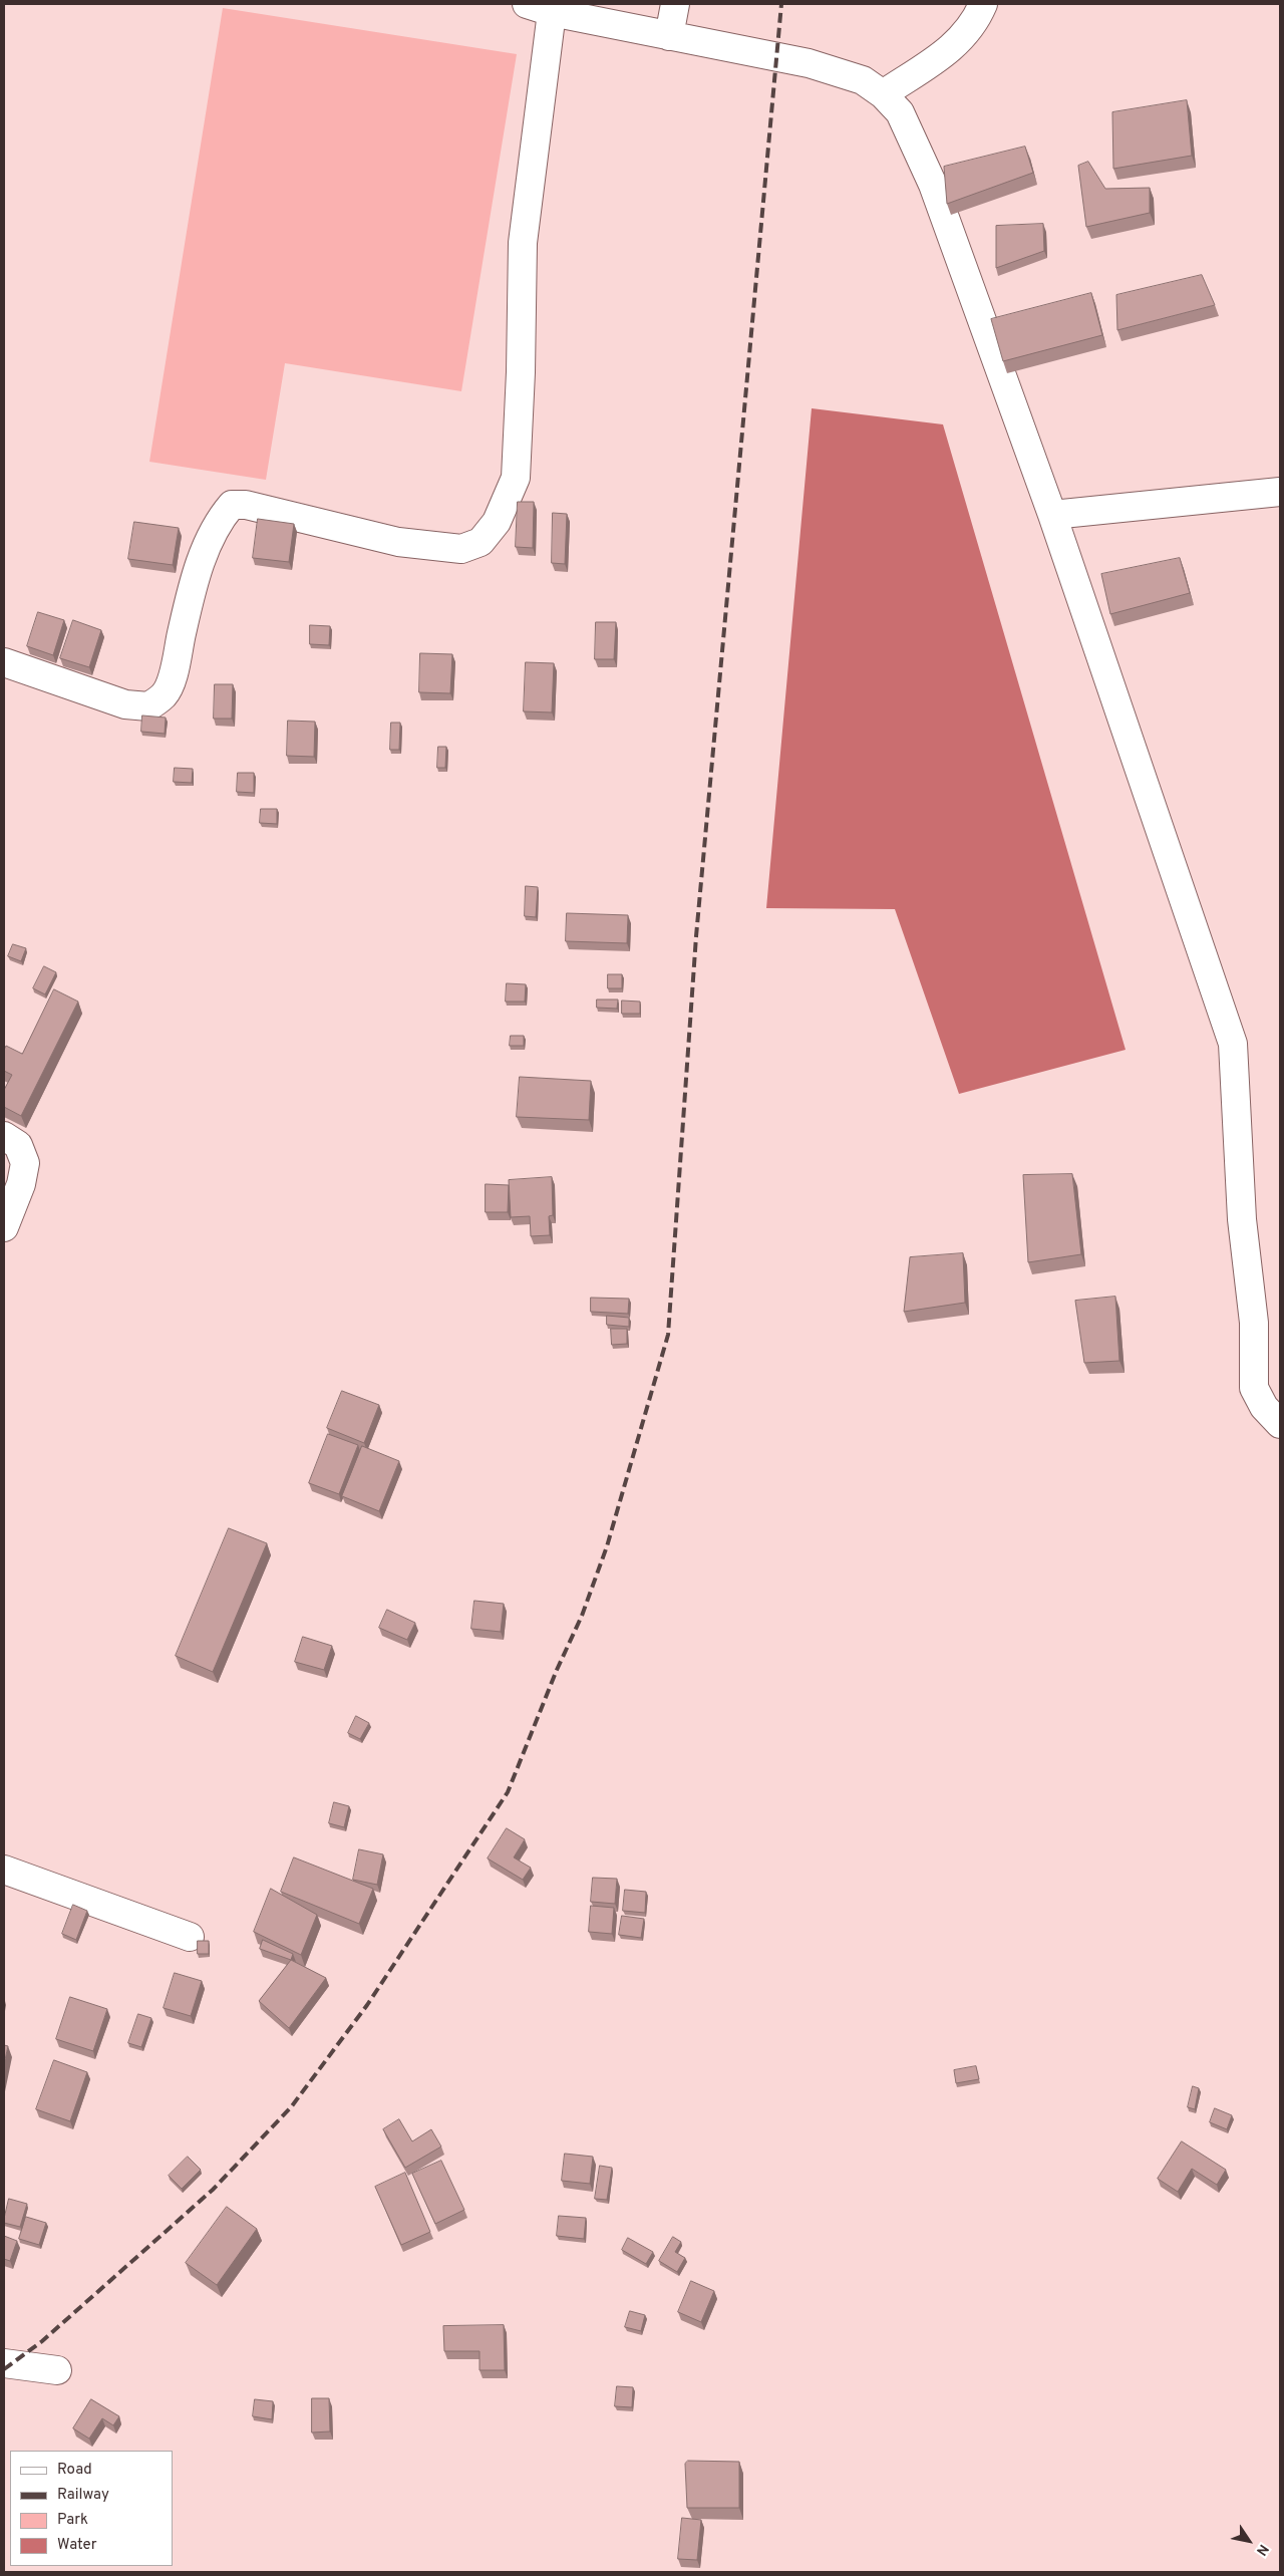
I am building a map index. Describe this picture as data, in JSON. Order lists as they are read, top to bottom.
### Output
{
  "legend": [
    "Road",
    "Railway",
    "Park",
    "Water"
  ],
  "north": "bottom right"
}
